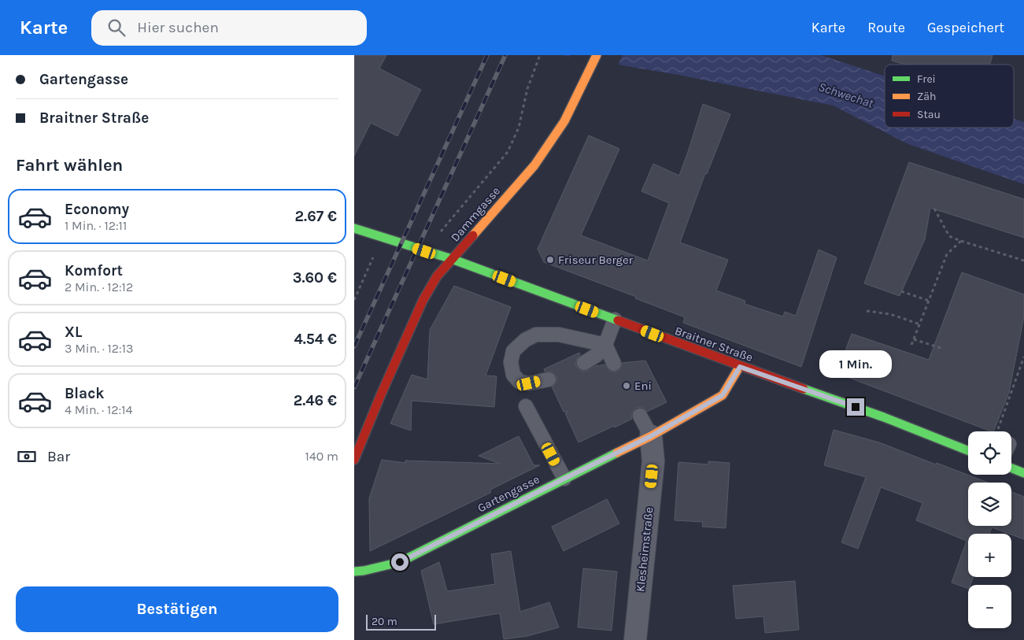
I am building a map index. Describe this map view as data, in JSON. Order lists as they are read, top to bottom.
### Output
{
  "streets": {
    "main road": ["Dammgasse", "Braitner Straße", "Gartengasse"],
    "street": ["Klesheimstraße"]
  },
  "crossings": [
    ["Dammgasse", "Braitner Straße"],
    ["Braitner Straße", "Gartengasse"],
    ["Gartengasse", "Klesheimstraße"]
  ],
  "water": ["Schwechat"],
  "places": ["Friseur Berger", "Eni"],
  "legend": ["Frei", "Zäh", "Stau"],
  "scale_bar": "20 m",
  "page": {
    "header": "Karte",
    "search": "Hier suchen",
    "nav": ["Karte", "Route", "Gespeichert"],
    "banner": ["Gartengasse", "Braitner Straße"],
    "heading": "Fahrt wählen",
    "list": [
      {
        "name": "Economy",
        "note": "1 Min. · 12:11",
        "value": "2.67 €"
      },
      {
        "name": "Komfort",
        "note": "2 Min. · 12:12",
        "value": "3.60 €"
      },
      {
        "name": "XL",
        "note": "3 Min. · 12:13",
        "value": "4.54 €"
      },
      {
        "name": "Black",
        "note": "4 Min. · 12:14",
        "value": "2.46 €"
      }
    ],
    "bubble": "1 Min.",
    "map_buttons": ["+", "−"],
    "pay": ["Bar", "140 m"],
    "buttons": "Bestätigen",
    "scale": "20 m"
  }
}
